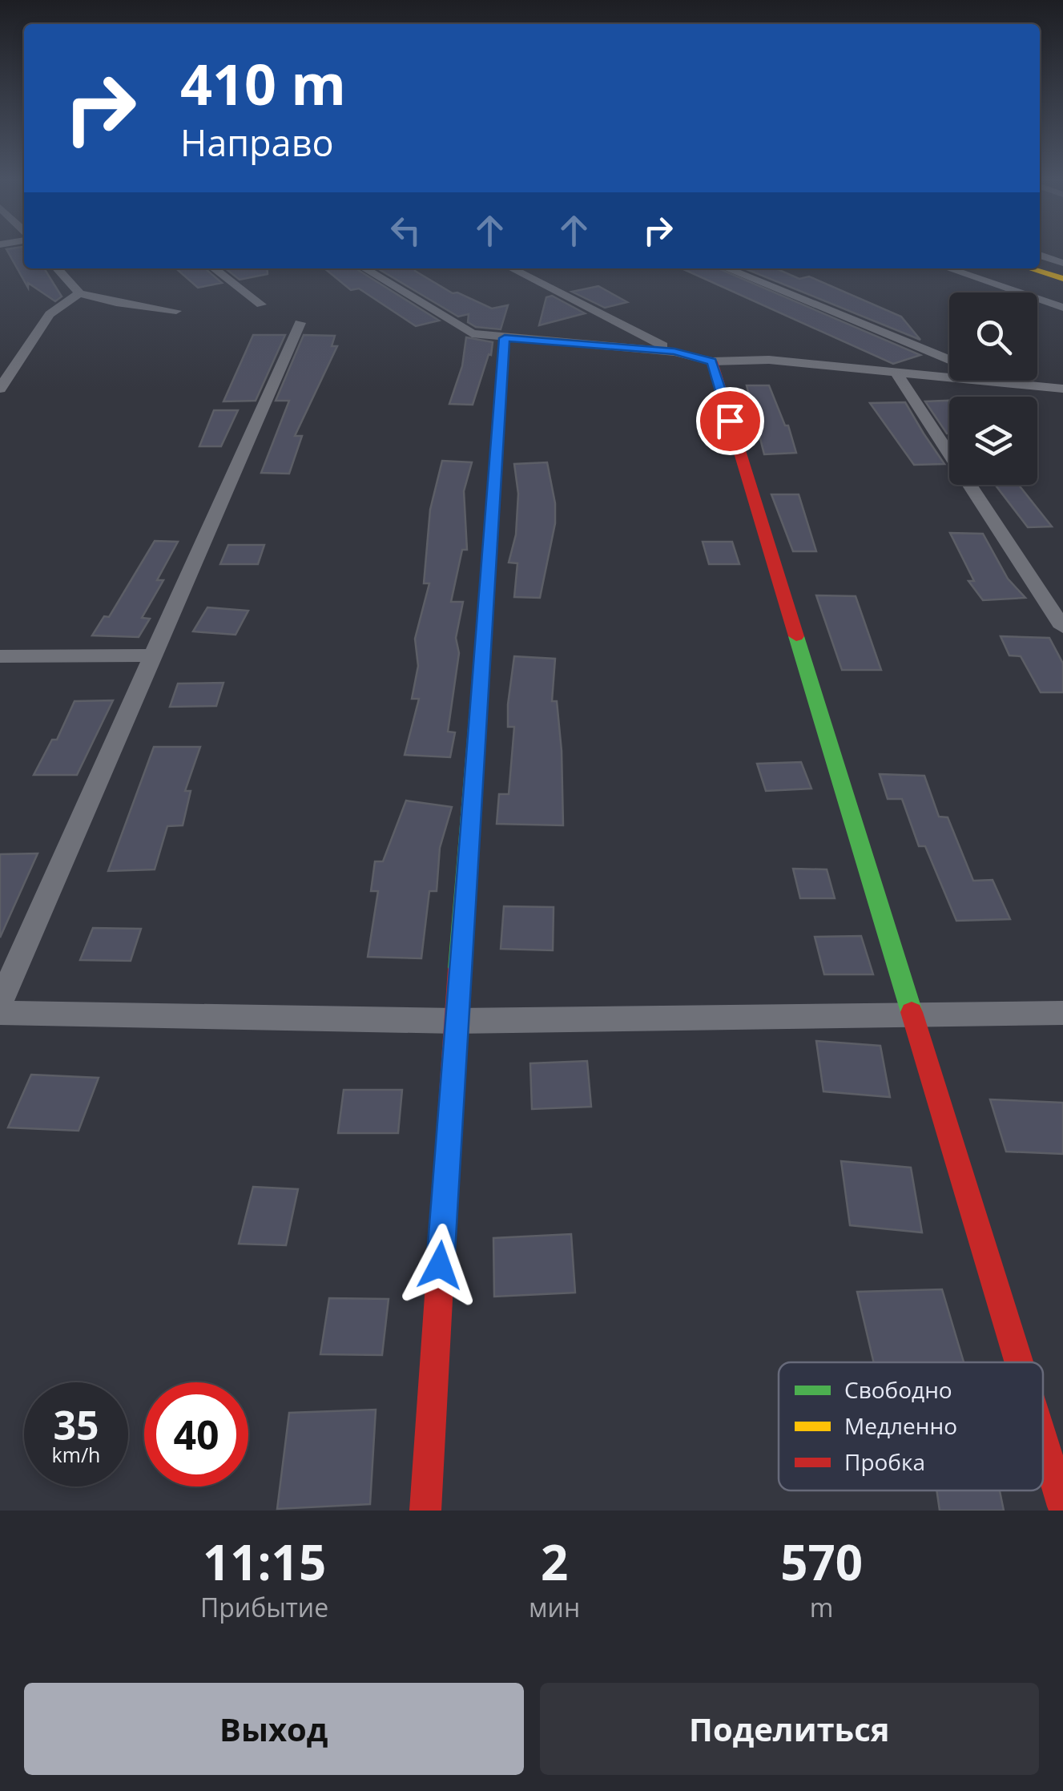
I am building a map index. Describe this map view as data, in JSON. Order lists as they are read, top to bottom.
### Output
{
  "legend": ["Свободно", "Медленно", "Пробка"],
  "page": {
    "turn": ["410 m", "Направо"],
    "speed": "35 km/h",
    "limit": "40",
    "eta": [
      "11:15",
      "Прибытие",
      "2",
      "мин",
      "570",
      "m"
    ],
    "buttons": ["Выход", "Поделиться"]
  }
}
